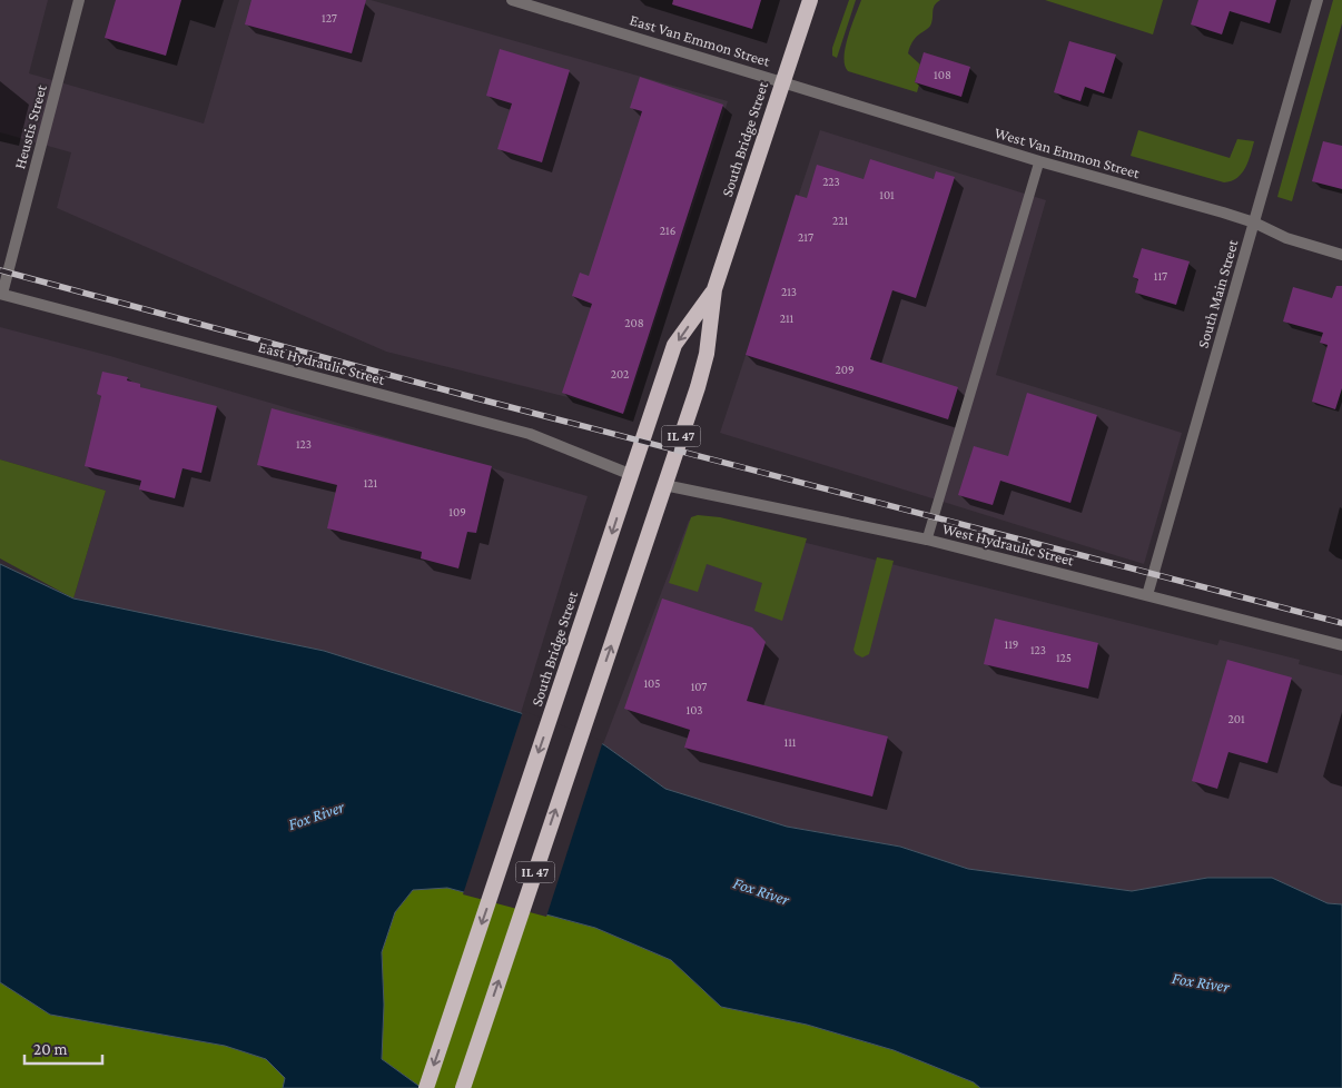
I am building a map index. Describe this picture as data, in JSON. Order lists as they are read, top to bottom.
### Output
{
  "streets": {
    "highway": ["South Bridge Street", "IL 47"],
    "street": [
      "East Van Emmon Street",
      "Heustis Street",
      "West Van Emmon Street",
      "South Main Street",
      "East Hydraulic Street",
      "West Hydraulic Street"
    ]
  },
  "crossings": [
    ["East Van Emmon Street", "South Bridge Street"],
    ["East Van Emmon Street", "West Van Emmon Street"],
    ["Heustis Street", "East Hydraulic Street"],
    ["South Bridge Street", "West Van Emmon Street"],
    ["South Bridge Street", "East Hydraulic Street"],
    ["South Bridge Street", "West Hydraulic Street"],
    ["West Van Emmon Street", "South Main Street"],
    ["South Main Street", "West Hydraulic Street"]
  ],
  "water": ["Fox River"],
  "house_numbers": [
    "127",
    "108",
    "223",
    "101",
    "221",
    "216",
    "217",
    "117",
    "213",
    "211",
    "208",
    "209",
    "202",
    "123",
    "121",
    "109",
    "119",
    "123",
    "125",
    "105",
    "107",
    "103",
    "201",
    "111"
  ],
  "scale_bar": "20 m"
}
